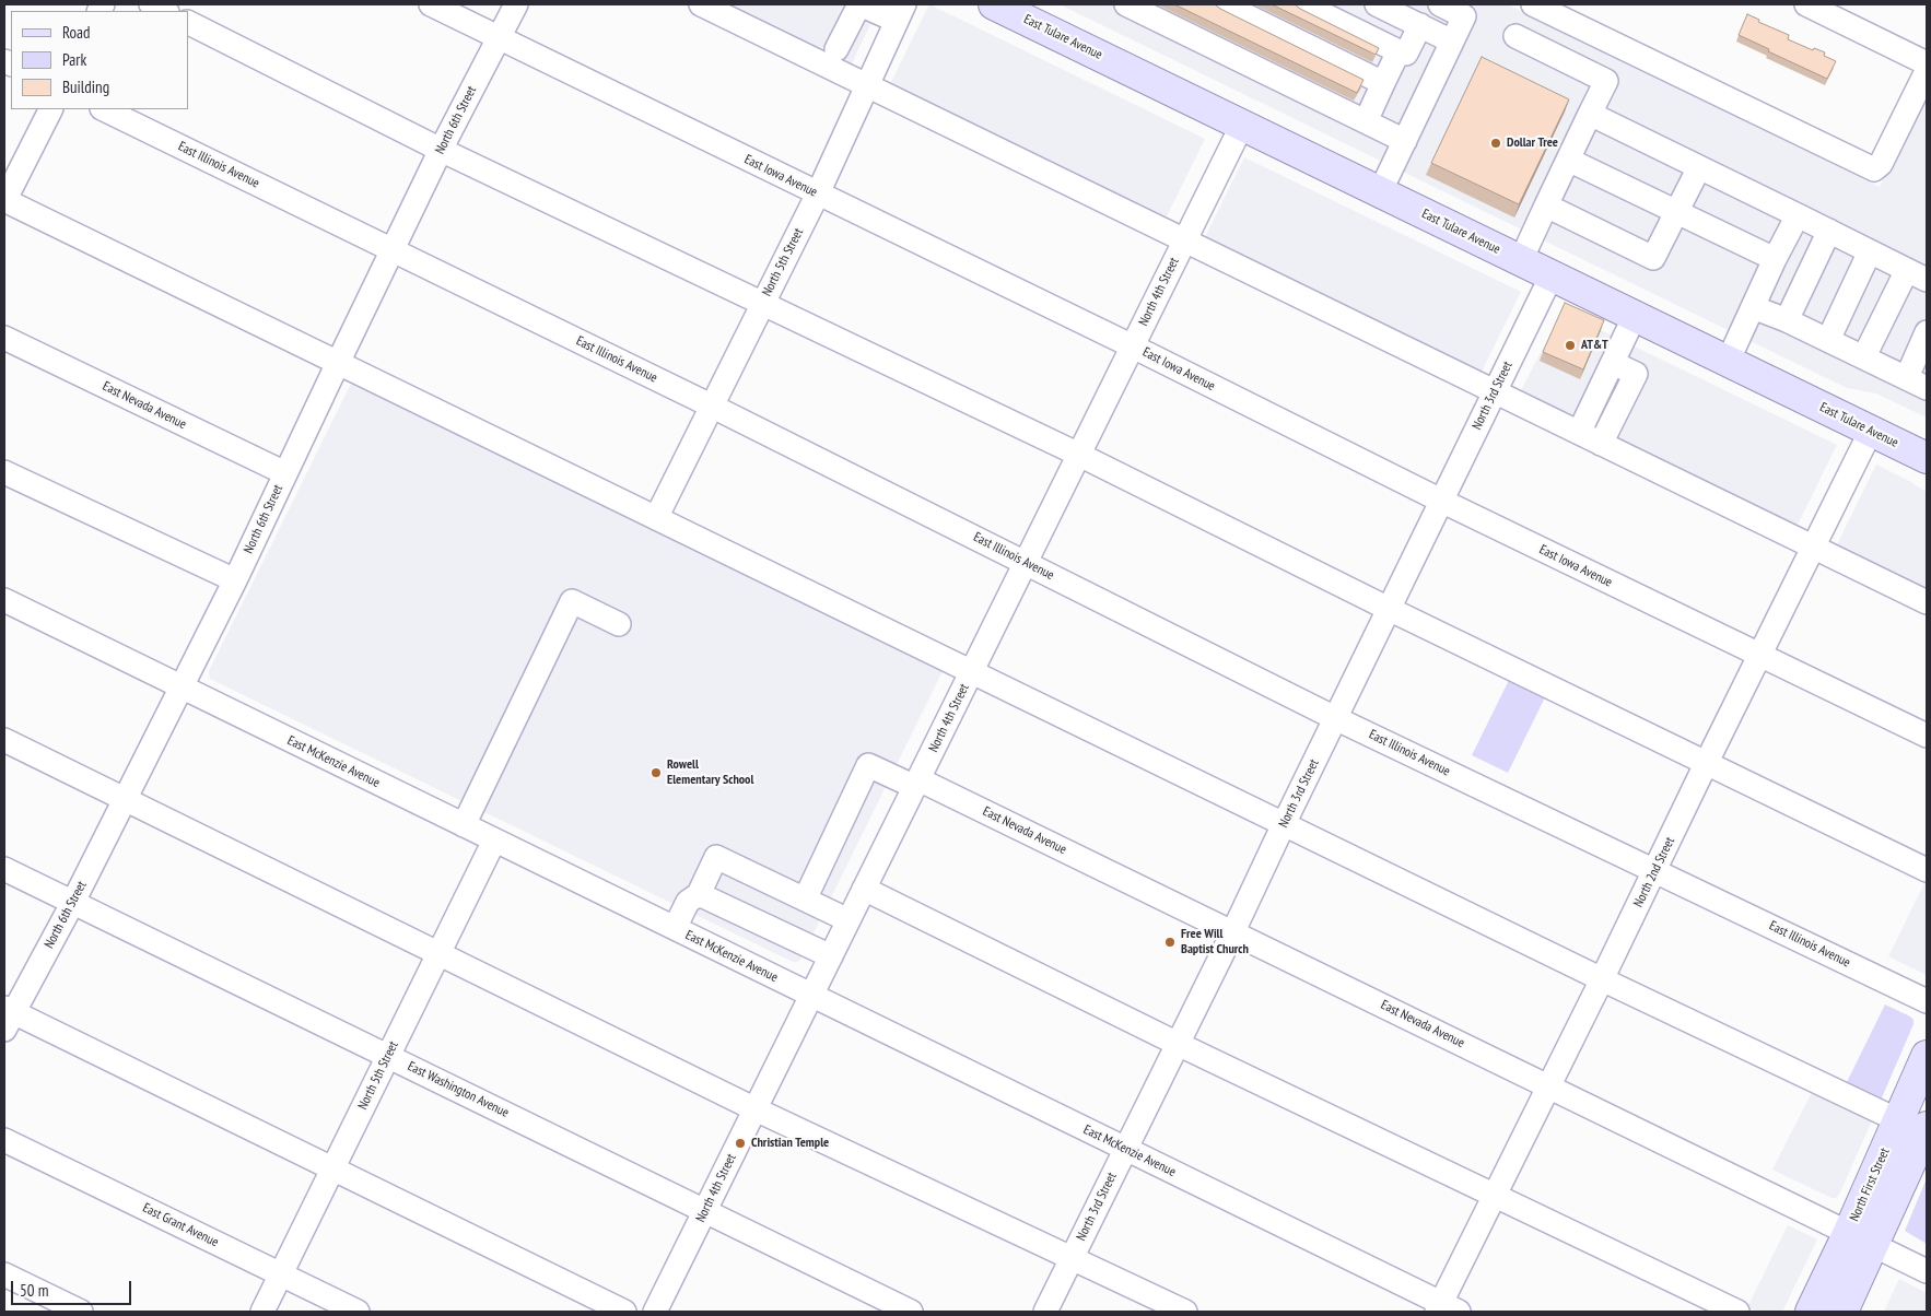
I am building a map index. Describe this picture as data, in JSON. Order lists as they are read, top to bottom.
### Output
{
  "streets": {
    "main road": ["East Tulare Avenue", "North First Street"],
    "street": [
      "North 6th Street",
      "East Illinois Avenue",
      "East Iowa Avenue",
      "North 5th Street",
      "North 4th Street",
      "North 3rd Street",
      "East Nevada Avenue",
      "East McKenzie Avenue",
      "North 2nd Street",
      "East Washington Avenue",
      "East Grant Avenue"
    ]
  },
  "crossings": [
    ["East Tulare Avenue", "North 4th Street"],
    ["East Tulare Avenue", "North 3rd Street"],
    ["East Tulare Avenue", "North 2nd Street"],
    ["North 6th Street", "East Illinois Avenue"],
    ["North 6th Street", "East Iowa Avenue"],
    ["North 6th Street", "East Nevada Avenue"],
    ["North 6th Street", "East McKenzie Avenue"],
    ["North 6th Street", "East Washington Avenue"],
    ["East Illinois Avenue", "North 5th Street"],
    ["East Illinois Avenue", "North 4th Street"],
    ["East Illinois Avenue", "North 3rd Street"],
    ["East Illinois Avenue", "North 2nd Street"],
    ["East Iowa Avenue", "North 5th Street"],
    ["East Iowa Avenue", "North 4th Street"],
    ["East Iowa Avenue", "North 3rd Street"],
    ["East Iowa Avenue", "North 2nd Street"],
    ["North 5th Street", "East McKenzie Avenue"],
    ["North 5th Street", "East Washington Avenue"],
    ["North 5th Street", "East Grant Avenue"],
    ["North 4th Street", "East Nevada Avenue"],
    ["North 4th Street", "East McKenzie Avenue"],
    ["North 4th Street", "East Washington Avenue"],
    ["North 3rd Street", "East Nevada Avenue"],
    ["North 3rd Street", "East McKenzie Avenue"],
    ["East Nevada Avenue", "North 2nd Street"],
    ["East Nevada Avenue", "North First Street"],
    ["East McKenzie Avenue", "North 2nd Street"]
  ],
  "places": [
    "Dollar Tree",
    "AT&T",
    "Rowell Elementary School",
    "Free Will Baptist Church",
    "Christian Temple"
  ],
  "legend": ["Road", "Park", "Building"],
  "scale_bar": "50 m"
}
